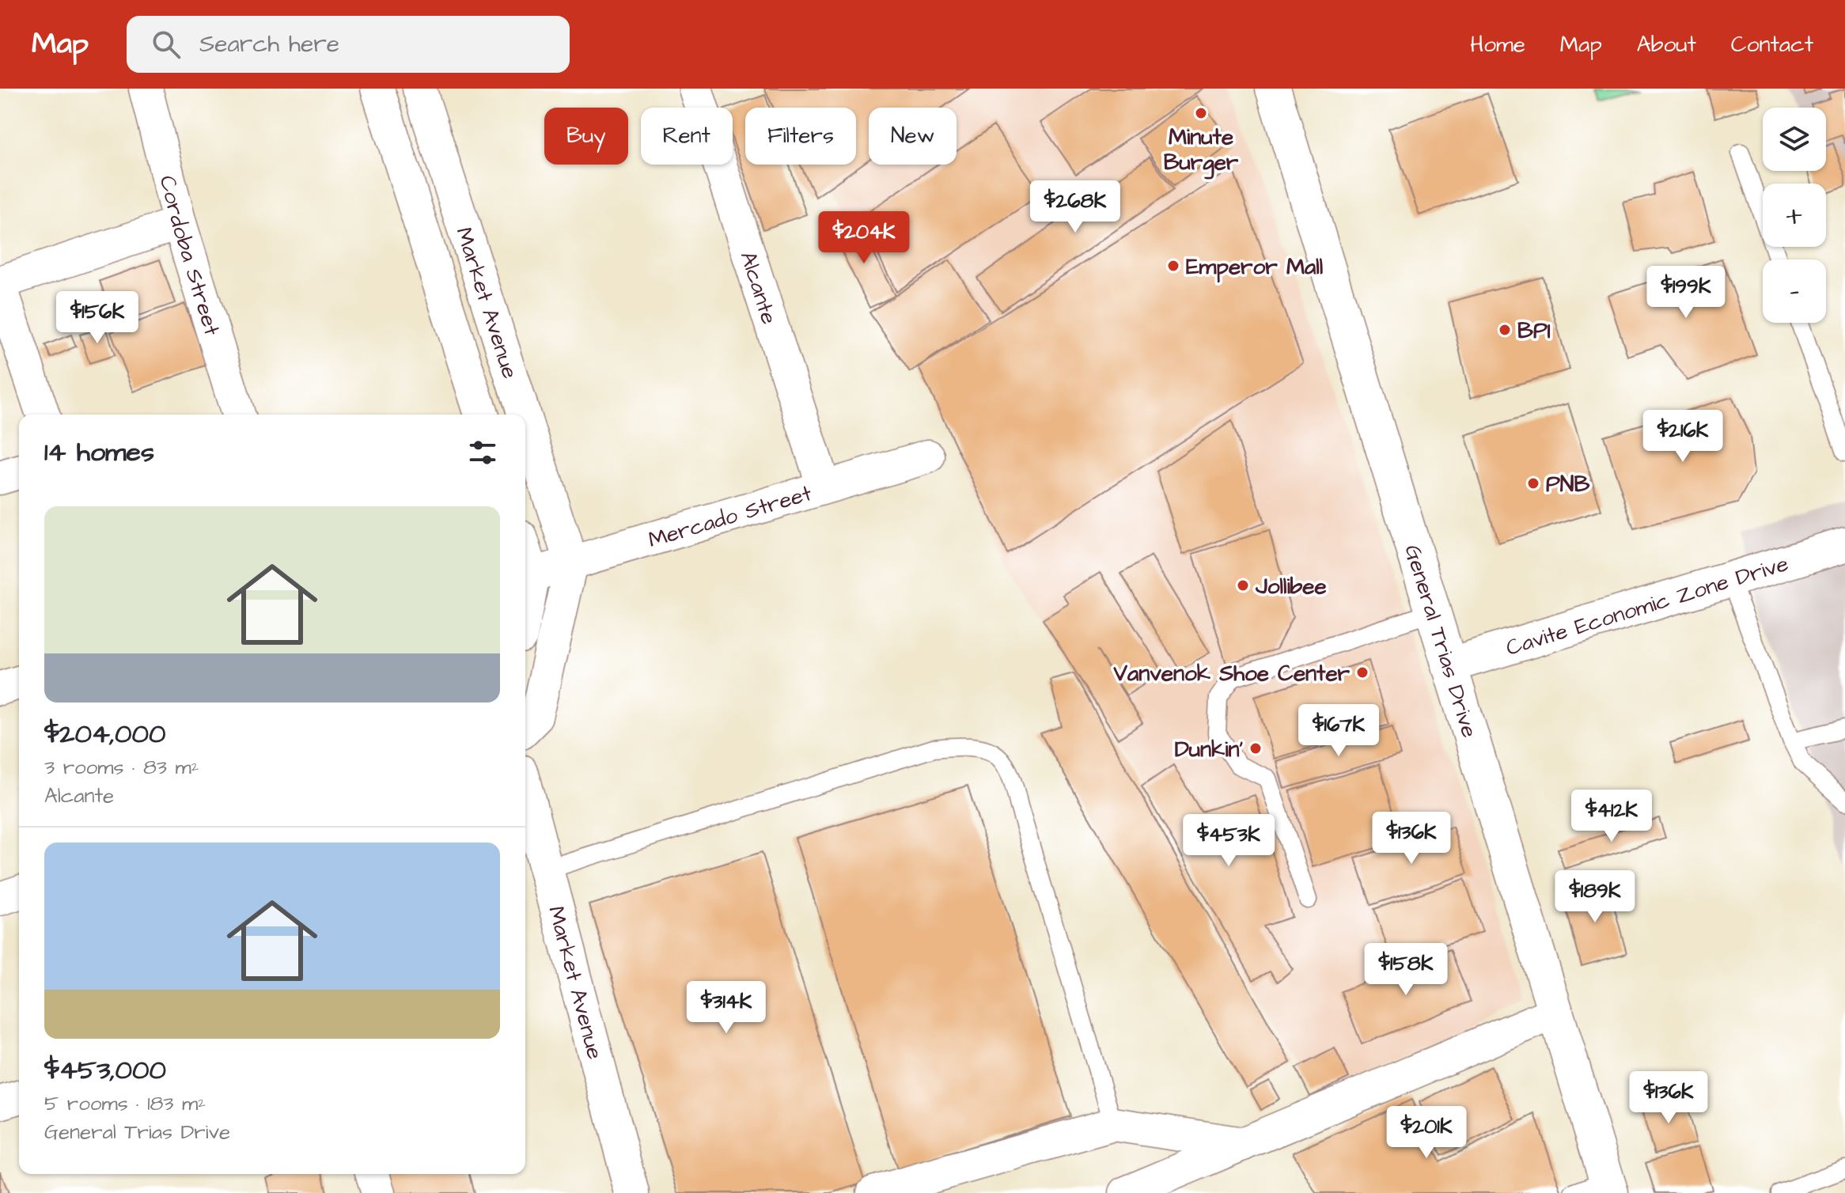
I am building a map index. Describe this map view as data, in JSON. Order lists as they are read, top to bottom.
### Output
{
  "streets": {
    "main road": ["Cavite Economic Zone Drive", "General Trias Drive"],
    "street": [
      "Cordoba Street",
      "Alcante",
      "Market Avenue",
      "Mercado Street"
    ]
  },
  "crossings": [
    ["Alcante", "Mercado Street"],
    ["Market Avenue", "Mercado Street"],
    ["Cavite Economic Zone Drive", "General Trias Drive"]
  ],
  "places": [
    "Minute Burger",
    "Emperor Mall",
    "BPI",
    "PNB",
    "Jollibee",
    "Vanvenok Shoe Center",
    "Dunkin'"
  ],
  "page": {
    "header": "Map",
    "search": "Search here",
    "nav": [
      "Home",
      "Map",
      "About",
      "Contact"
    ],
    "map_buttons": ["+", "−"],
    "chip": [
      "Buy",
      "Rent",
      "Filters",
      "New"
    ],
    "price": [
      "$268K",
      "$204K",
      "$199K",
      "$156K",
      "$216K",
      "$167K",
      "$412K",
      "$136K",
      "$453K",
      "$189K",
      "$158K",
      "$314K",
      "$136K",
      "$201K"
    ],
    "heading": "14 homes",
    "list": [
      {
        "name": "$204,000",
        "note": "3 rooms · 83 m² · Alcante"
      },
      {
        "name": "$453,000",
        "note": "5 rooms · 183 m² · General Trias Drive"
      }
    ]
  }
}
